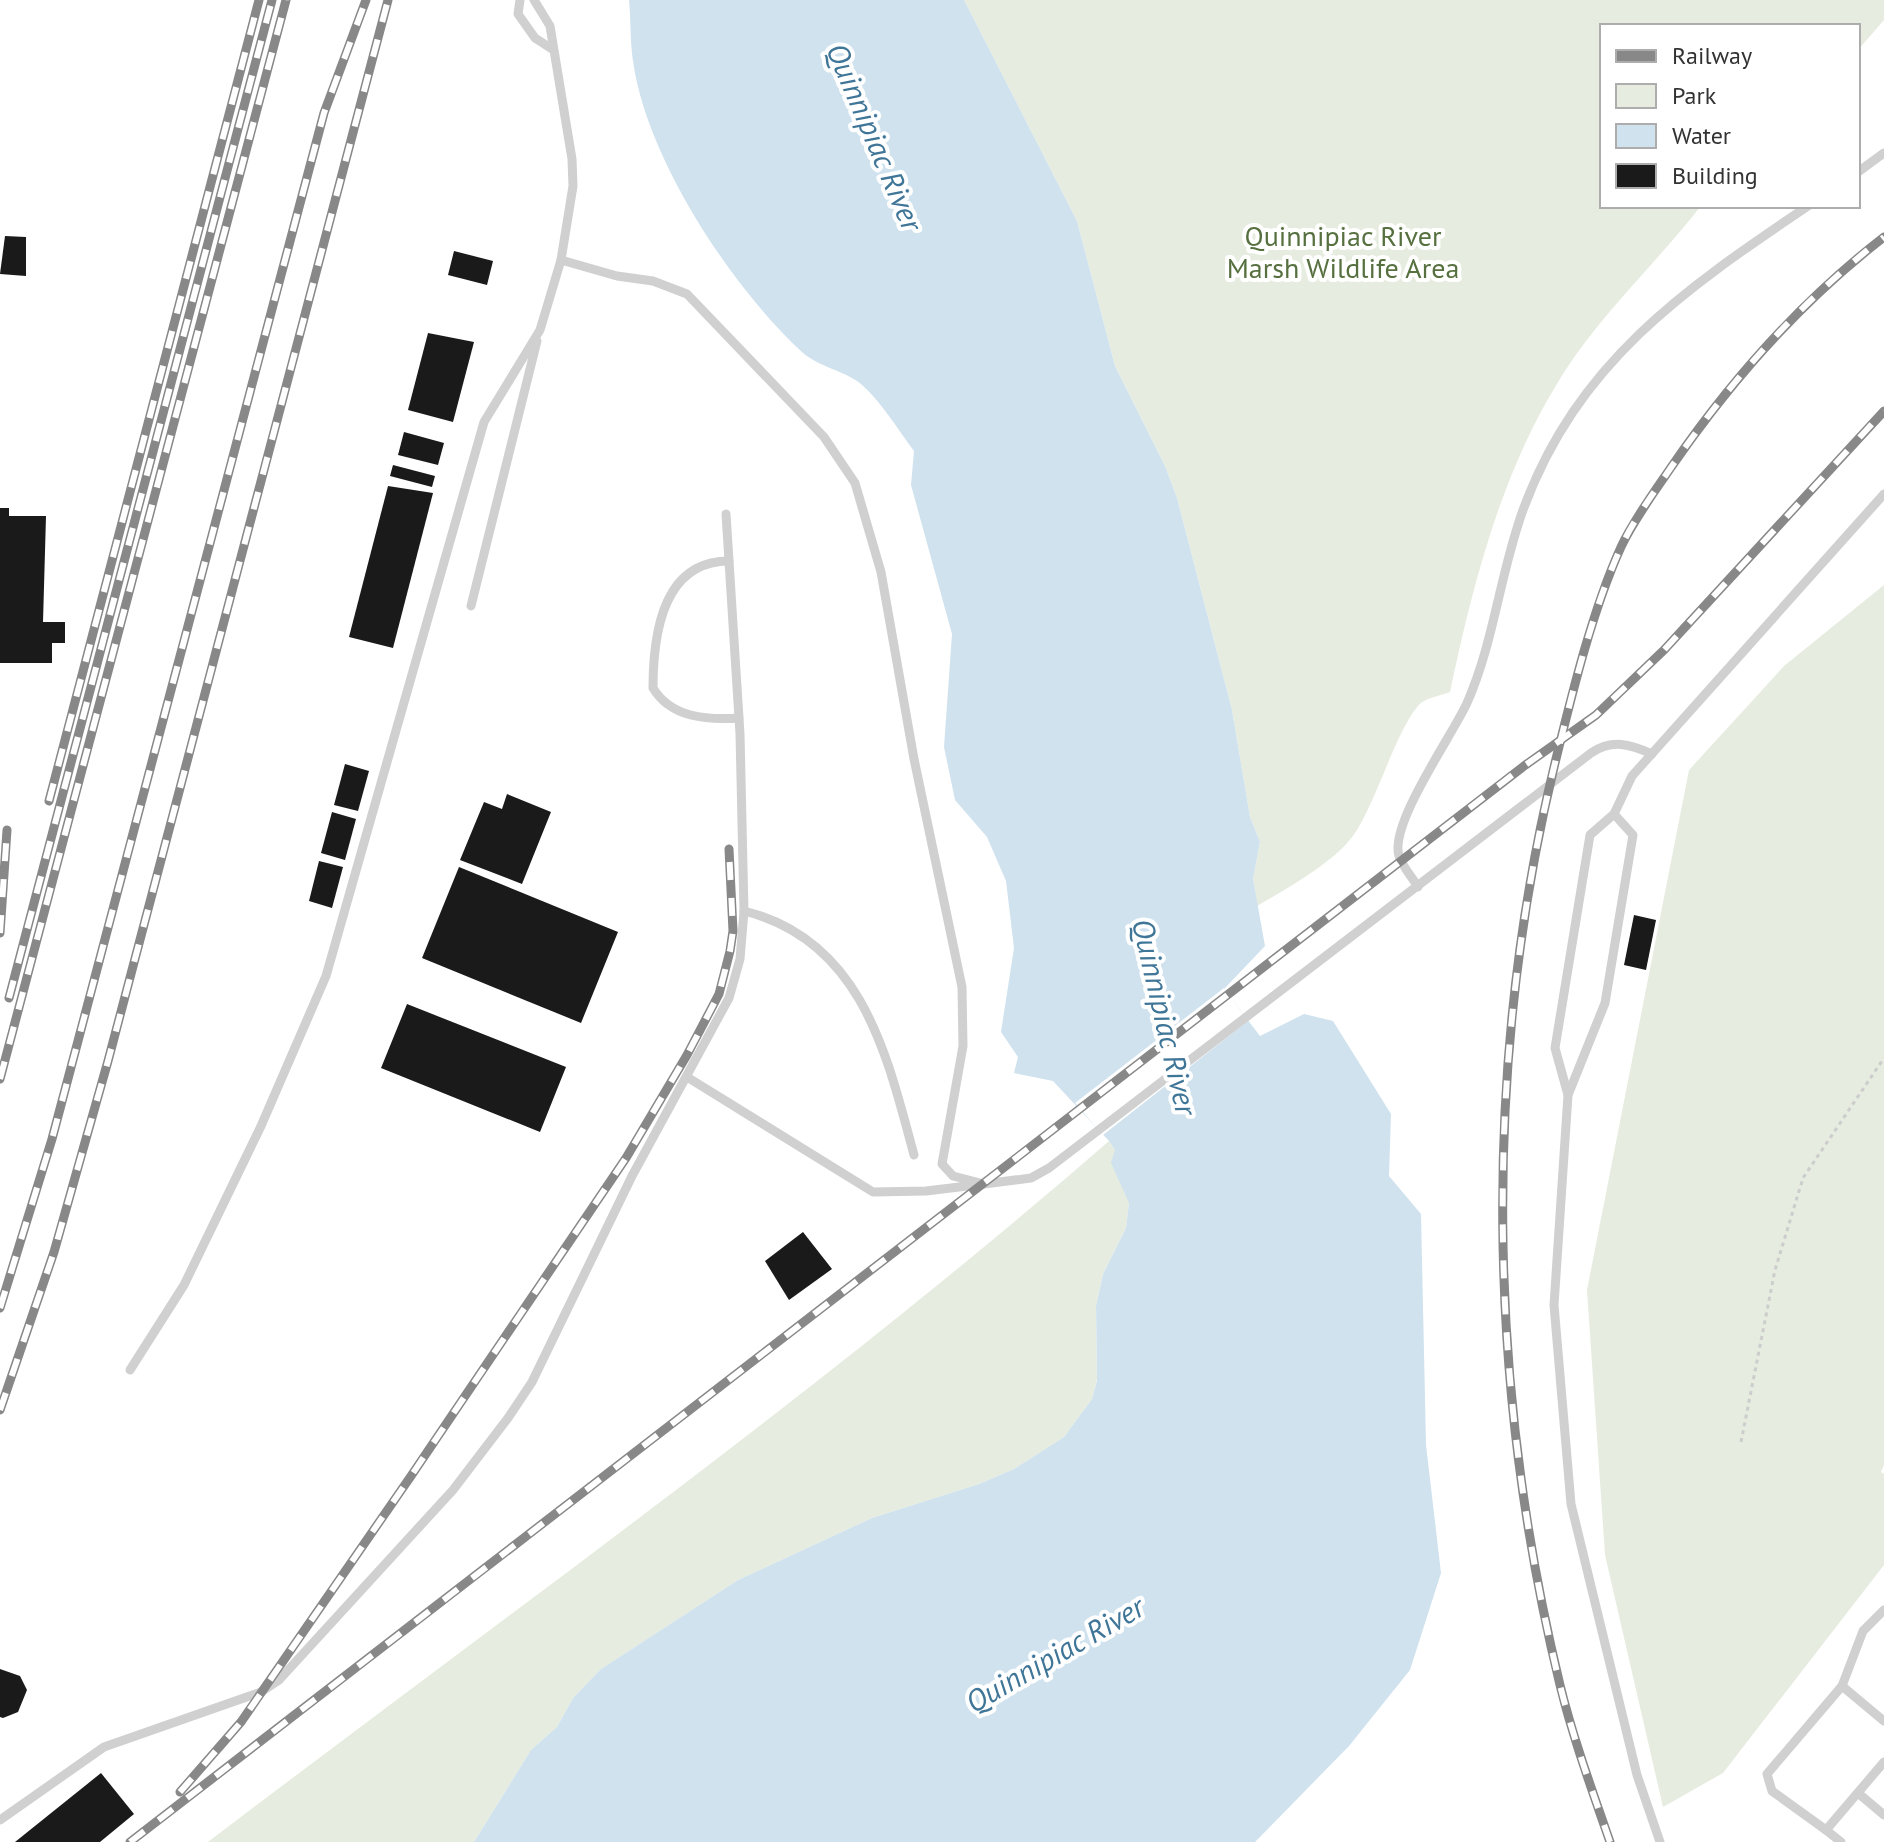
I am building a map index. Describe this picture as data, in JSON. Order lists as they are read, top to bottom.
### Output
{
  "water": ["Quinnipiac River"],
  "parks": ["Quinnipiac River Marsh Wildlife Area"],
  "legend": [
    "Railway",
    "Park",
    "Water",
    "Building"
  ]
}
